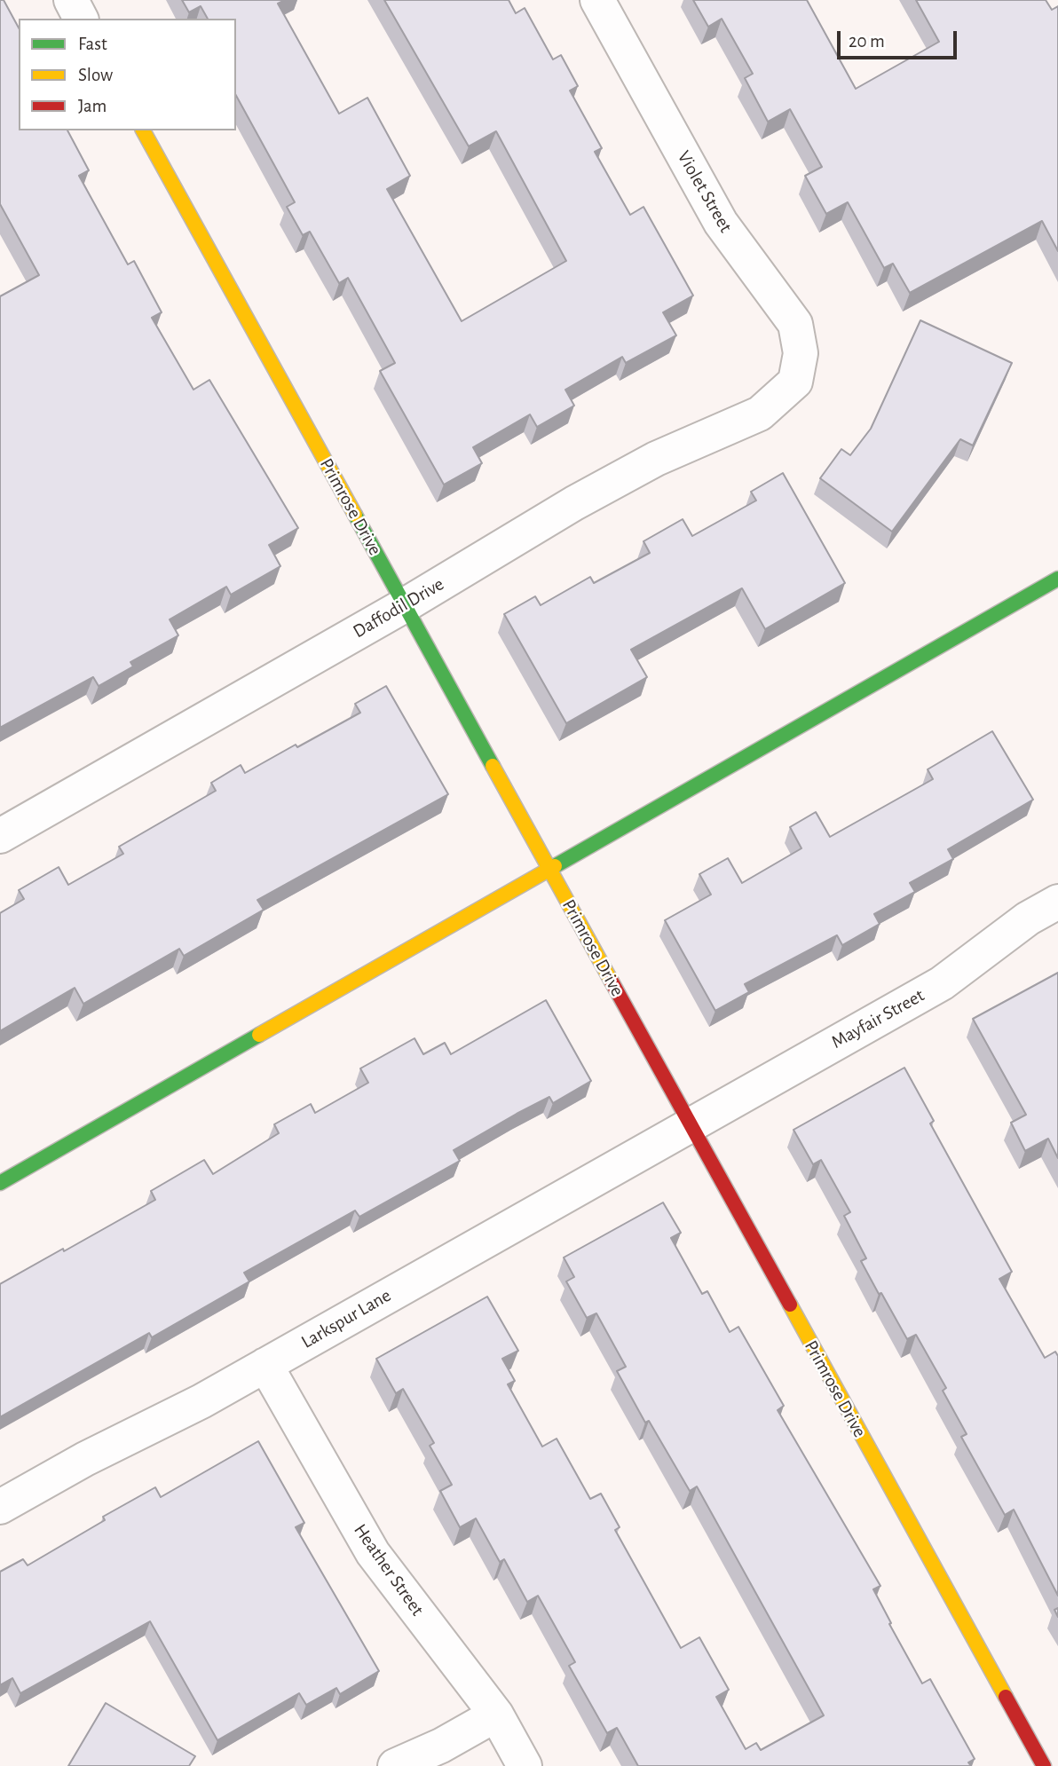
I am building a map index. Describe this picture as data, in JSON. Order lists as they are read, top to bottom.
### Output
{
  "streets": {
    "street": [
      "Violet Street",
      "Primrose Drive",
      "Daffodil Drive",
      "Mayfair Street",
      "Larkspur Lane",
      "Heather Street"
    ]
  },
  "crossings": [
    ["Violet Street", "Daffodil Drive"],
    ["Primrose Drive", "Daffodil Drive"],
    ["Primrose Drive", "Mayfair Street"],
    ["Primrose Drive", "Larkspur Lane"],
    ["Mayfair Street", "Larkspur Lane"],
    ["Larkspur Lane", "Heather Street"]
  ],
  "legend": ["Fast", "Slow", "Jam"],
  "scale_bar": "20 m"
}
